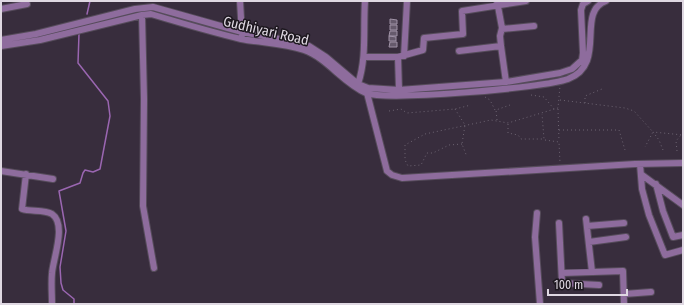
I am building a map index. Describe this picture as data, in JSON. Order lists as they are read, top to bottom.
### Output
{
  "streets": {
    "street": ["Gudhiyari Road"]
  },
  "scale_bar": "100 m"
}
